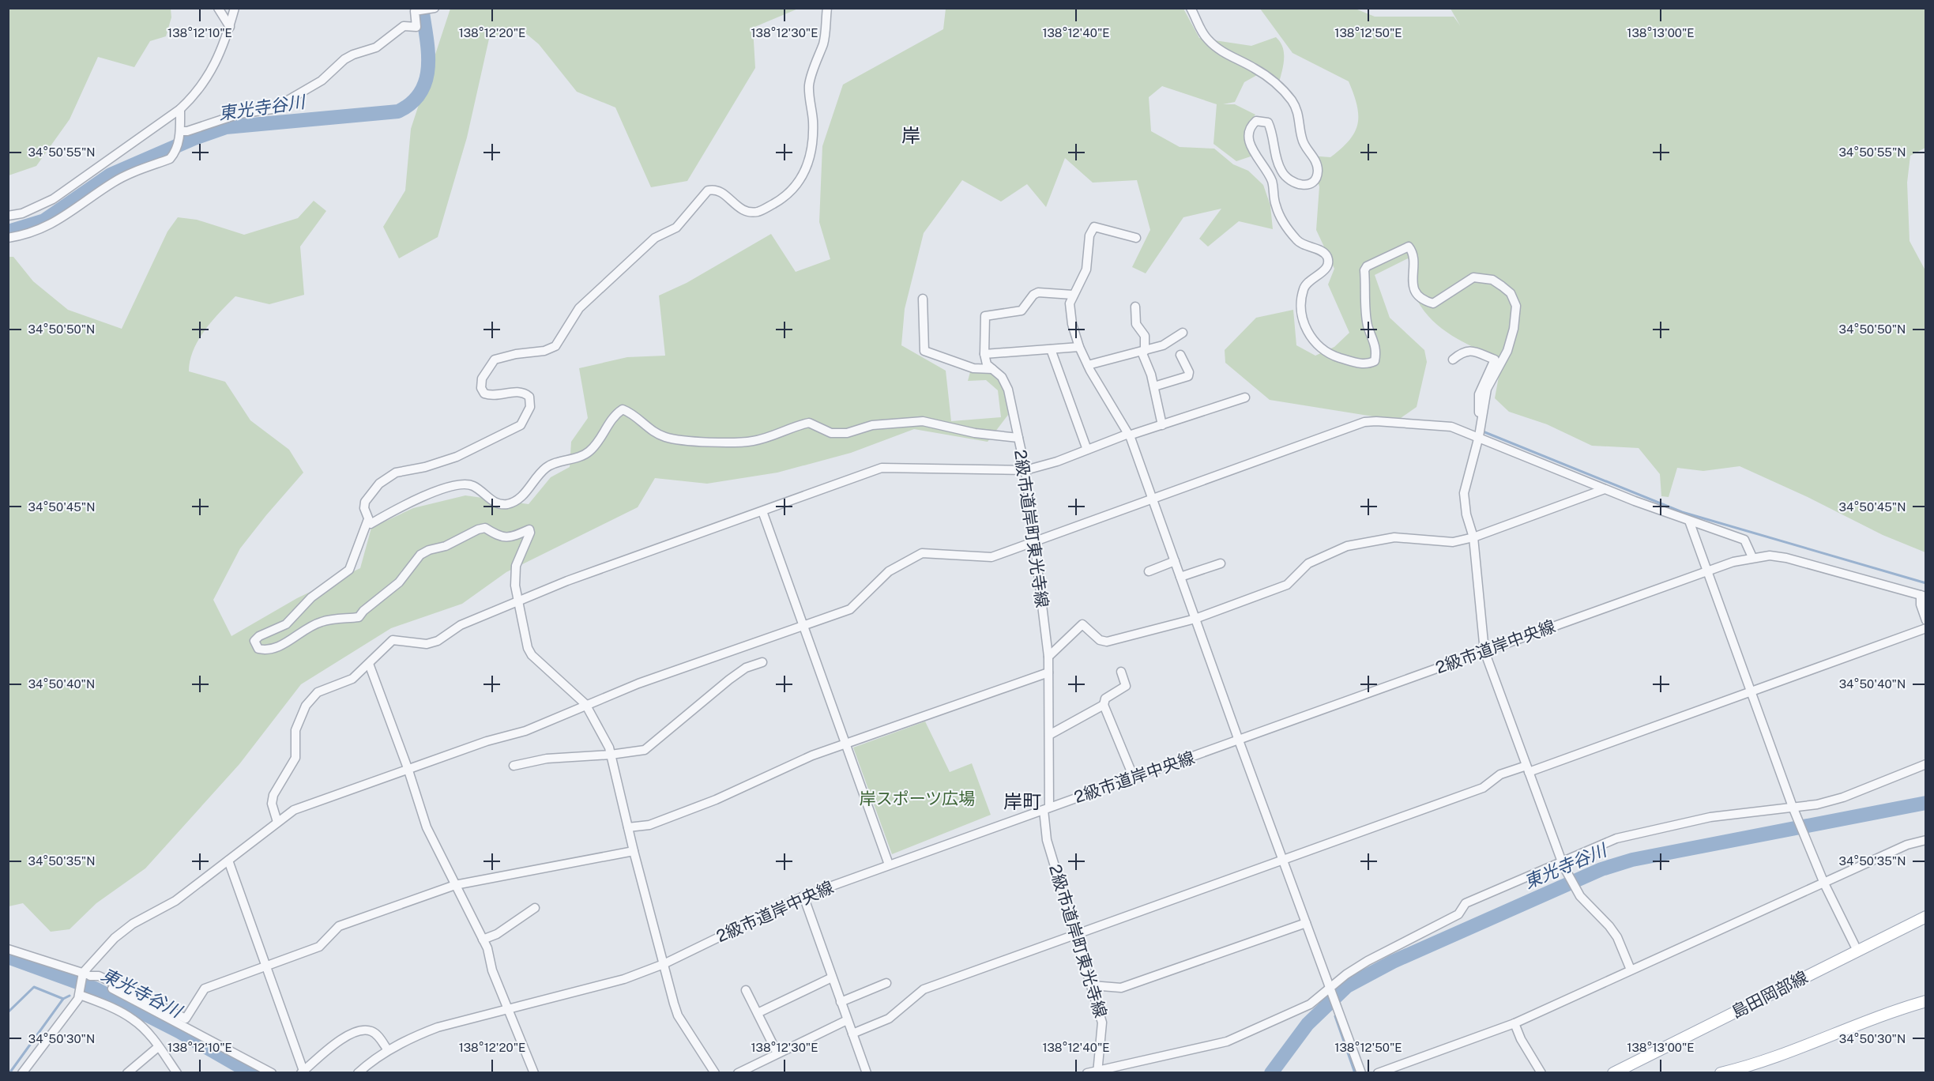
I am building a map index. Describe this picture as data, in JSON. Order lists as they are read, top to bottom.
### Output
{
  "streets": {
    "main road": ["島田岡部線"],
    "street": ["2級市道岸町東光寺線", "2級市道岸中央線"]
  },
  "crossings": [
    ["2級市道岸町東光寺線", "2級市道岸中央線"]
  ],
  "districts": ["岸", "岸町"],
  "water": ["東光寺谷川"],
  "parks": ["岸スポーツ広場"],
  "coordinates": [
    "138°12'10\"E",
    "138°12'20\"E",
    "138°12'30\"E",
    "138°12'40\"E",
    "138°12'50\"E",
    "138°13'00\"E",
    "34°50'55\"N",
    "34°50'50\"N",
    "34°50'45\"N",
    "34°50'40\"N",
    "34°50'35\"N",
    "34°50'30\"N"
  ]
}
